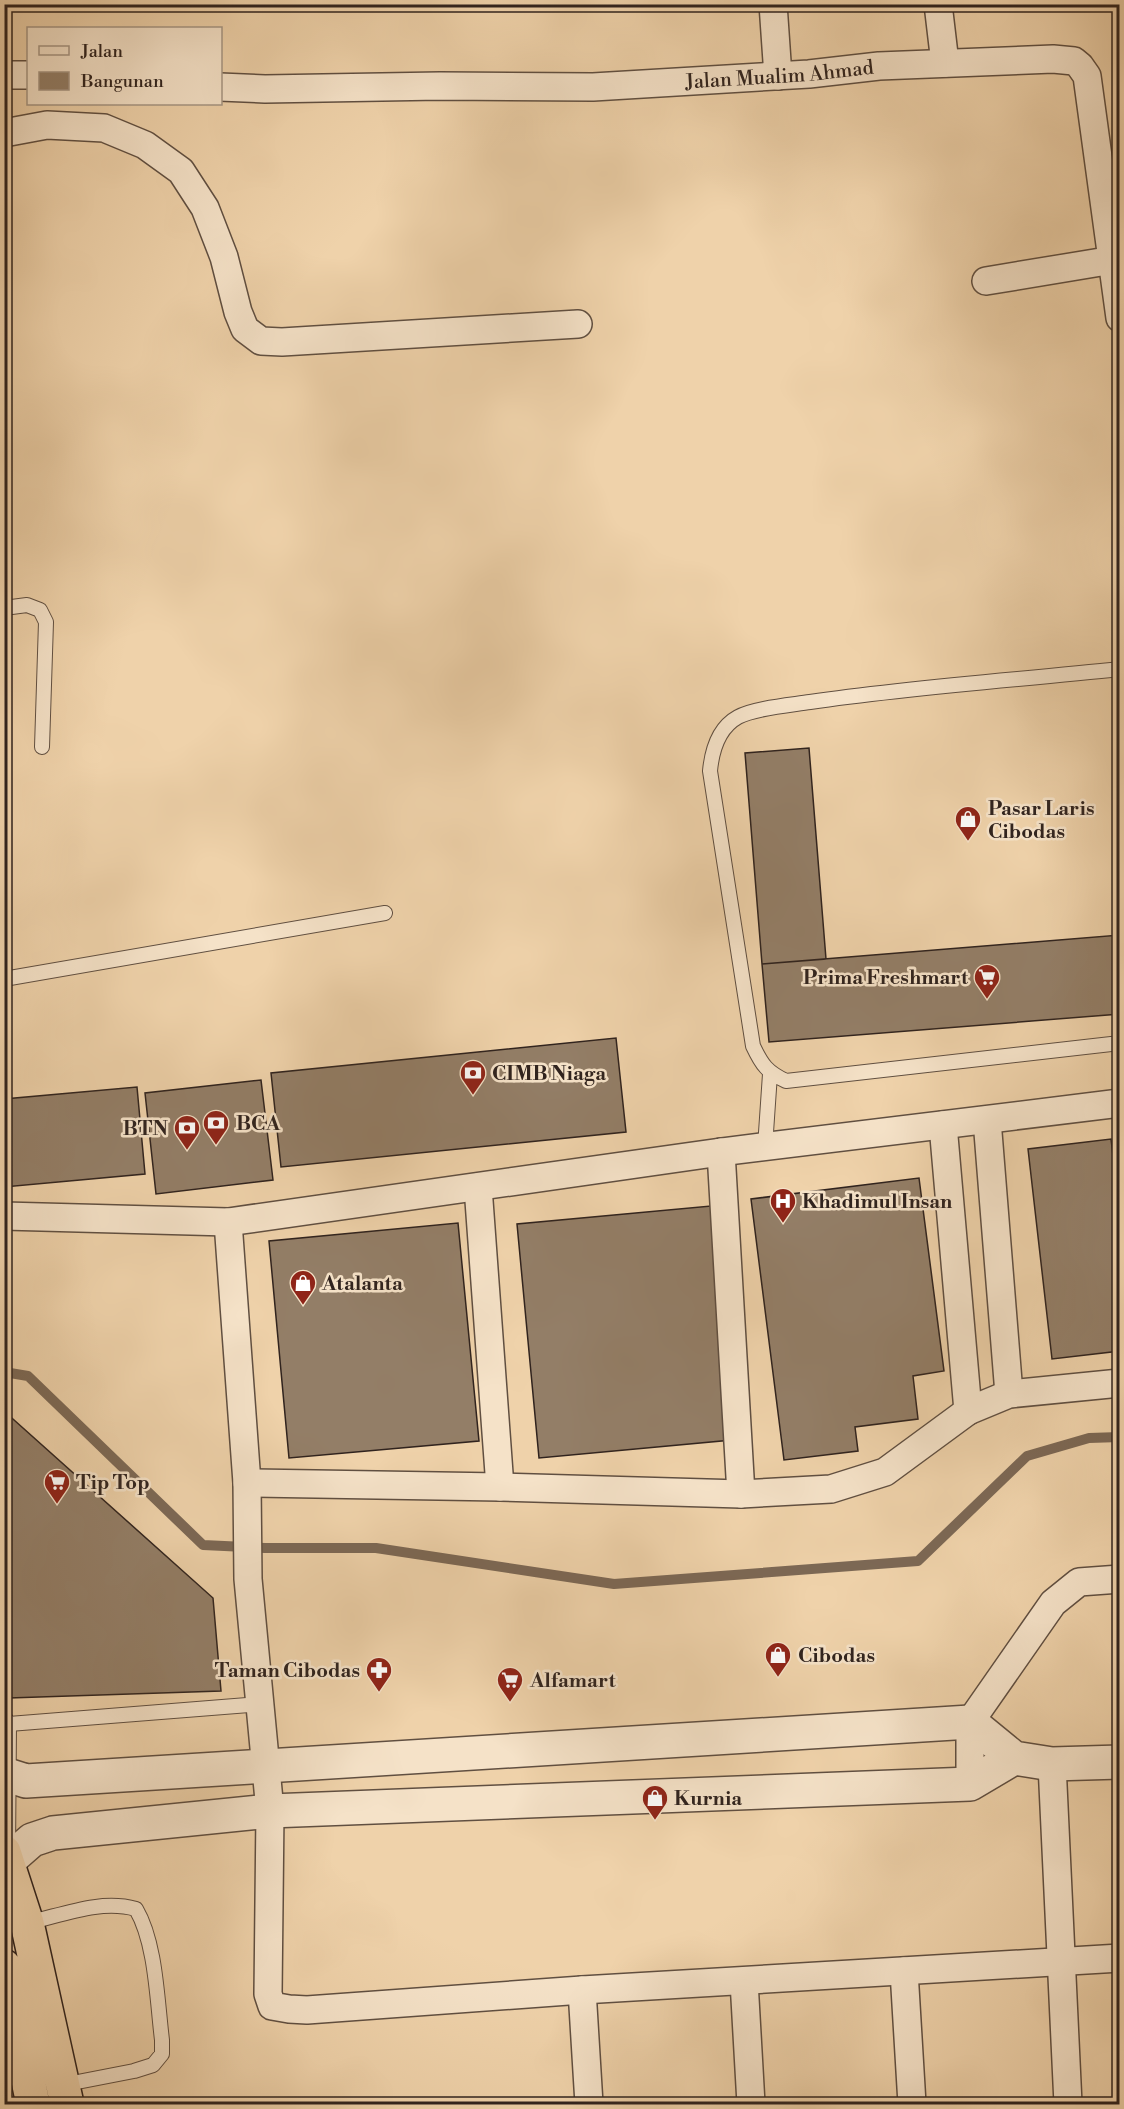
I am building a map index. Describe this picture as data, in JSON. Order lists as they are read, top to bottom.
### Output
{
  "streets": {
    "street": ["Jalan Mualim Ahmad"]
  },
  "places": {
    "shop": [
      "Pasar Laris Cibodas",
      "Atalanta",
      "Cibodas",
      "Kurnia"
    ],
    "supermarket": ["Prima Freshmart", "Tip Top", "Alfamart"],
    "bank": ["CIMB Niaga", "BCA", "BTN"],
    "hospital": ["Khadimul Insan"],
    "pharmacy": ["Taman Cibodas"]
  },
  "legend": ["Jalan", "Bangunan"]
}
